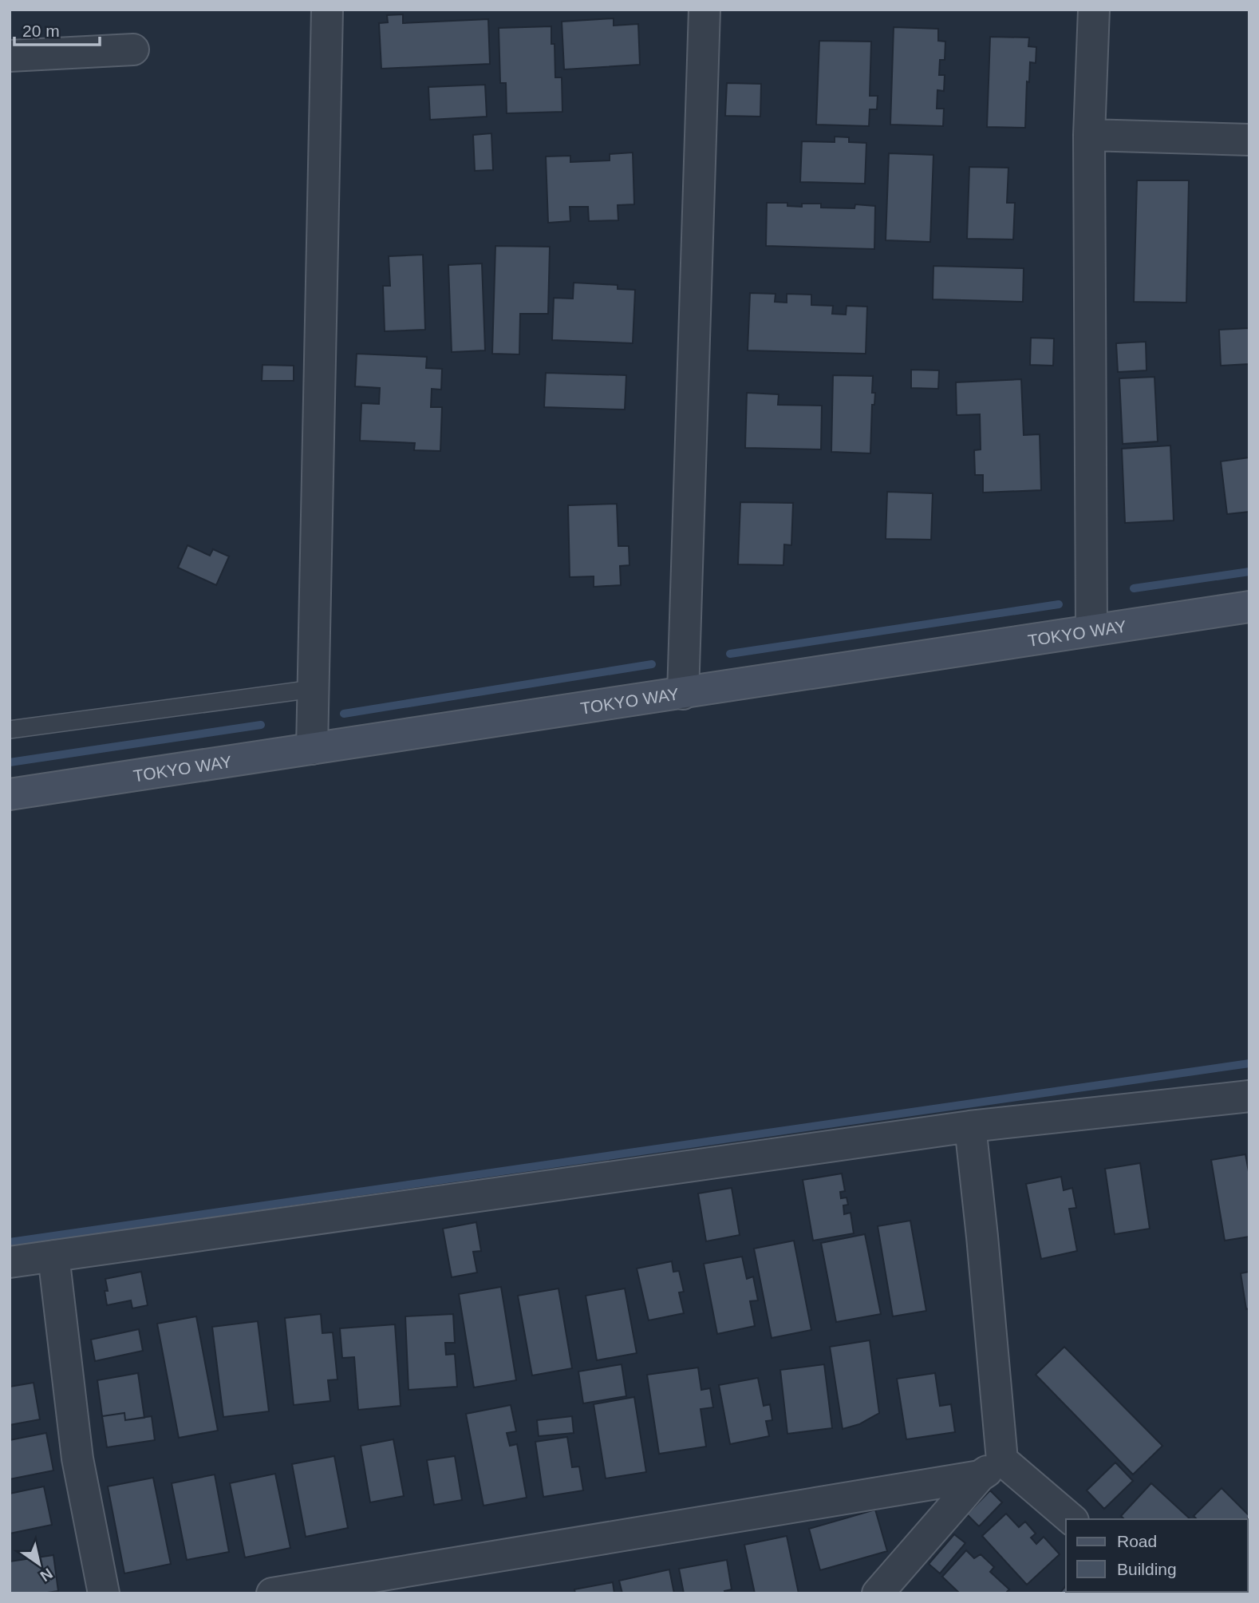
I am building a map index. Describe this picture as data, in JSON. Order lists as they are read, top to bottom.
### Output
{
  "streets": {
    "main road": ["TOKYO WAY"]
  },
  "legend": ["Road", "Building"],
  "scale_bar": "20 m",
  "north": "bottom right"
}
